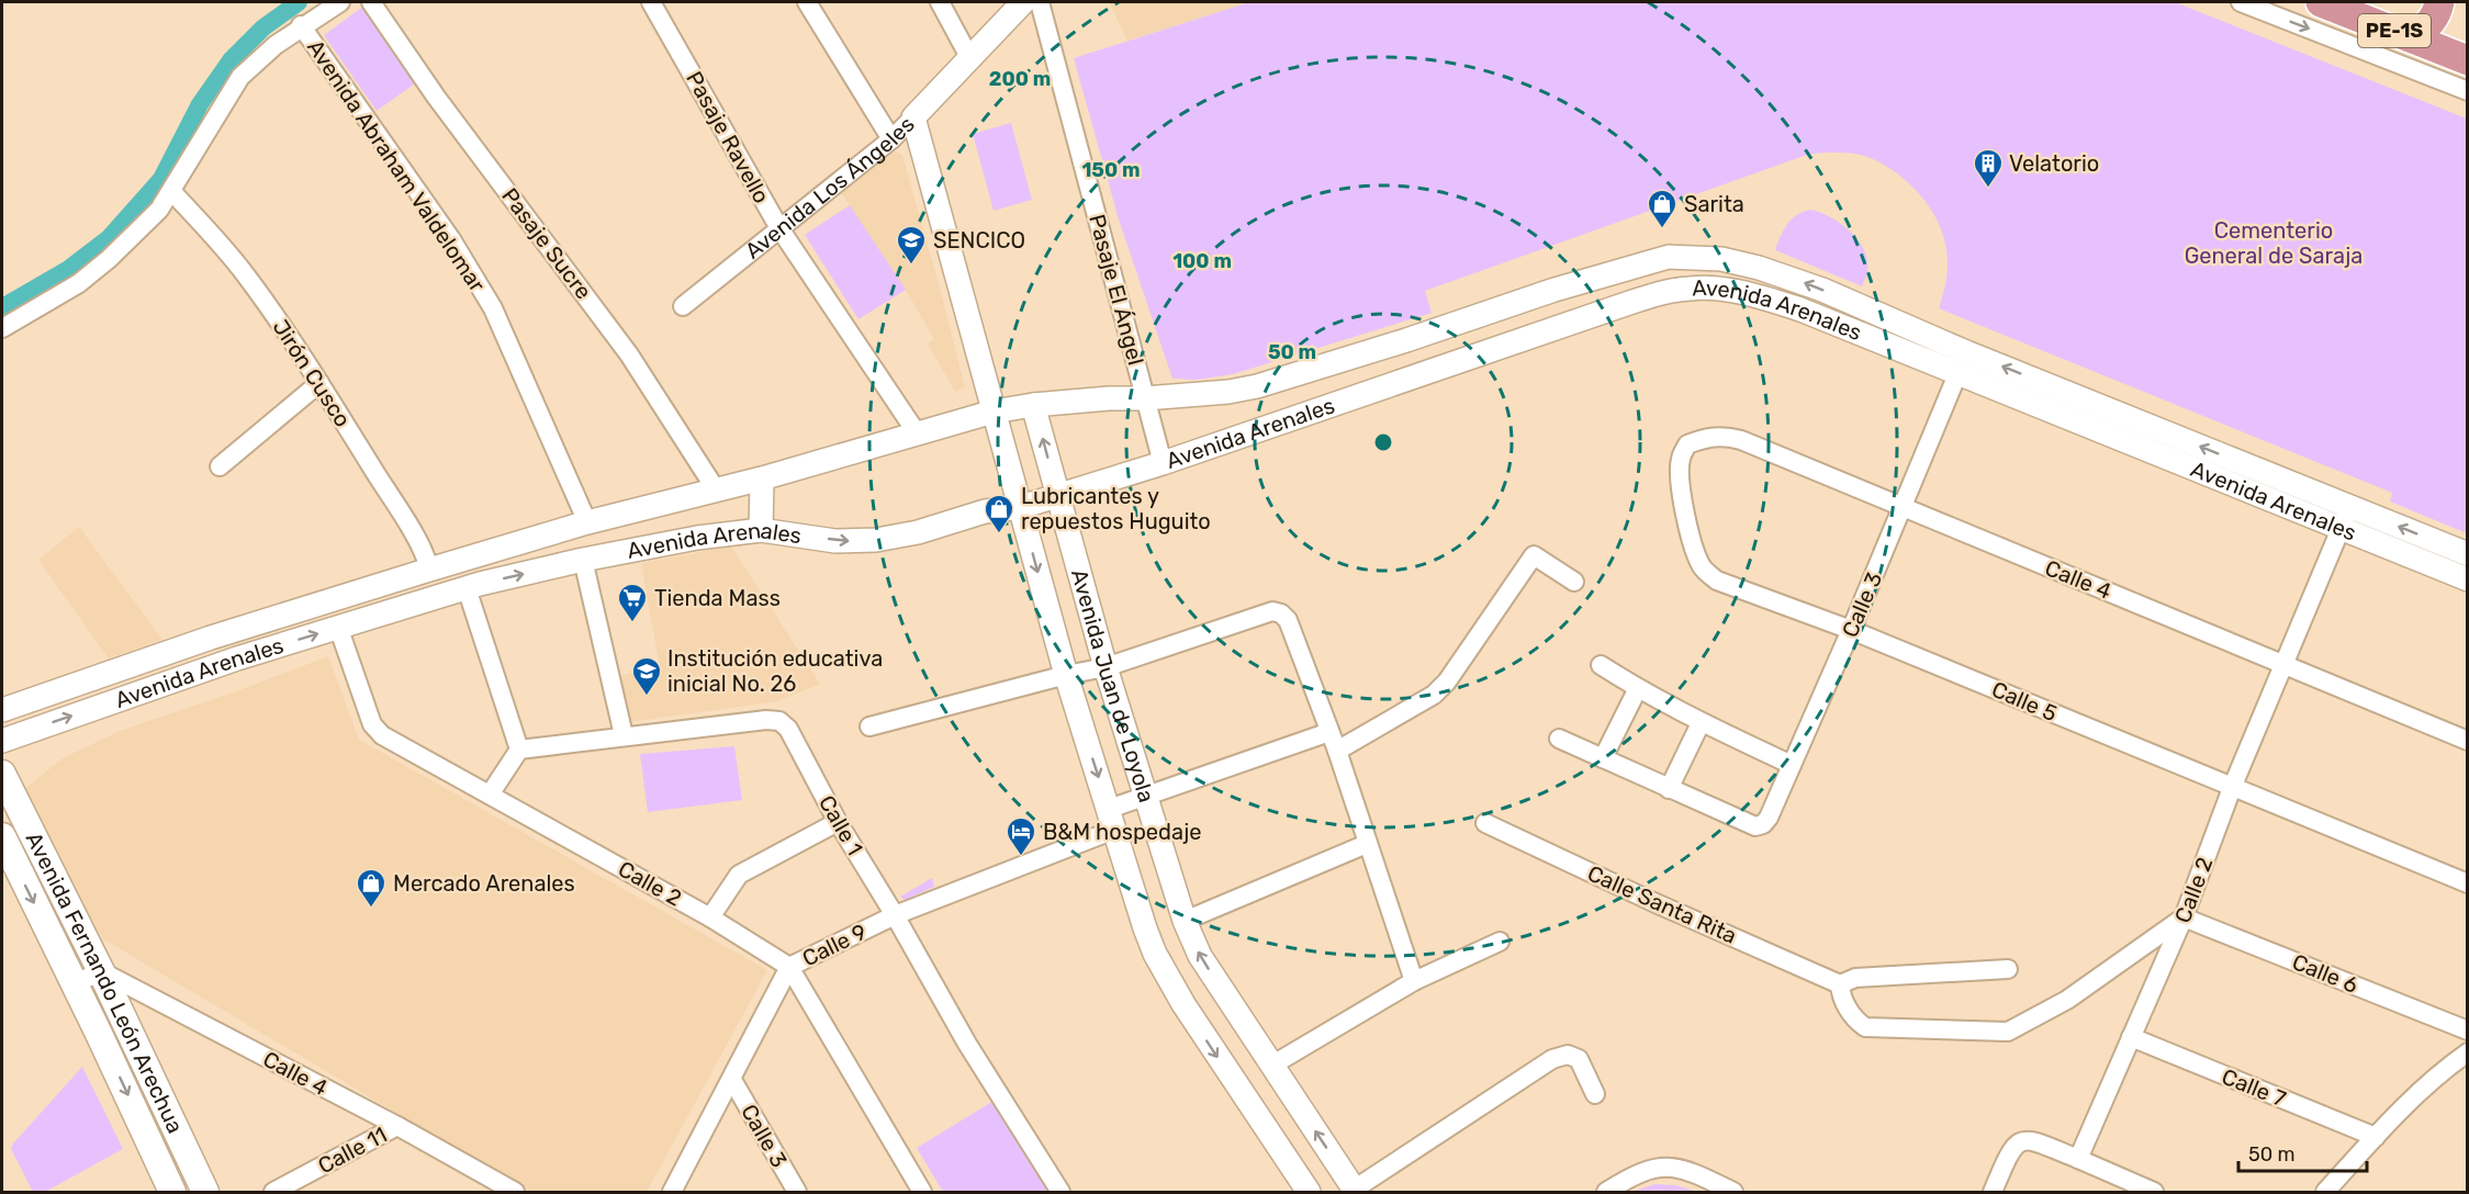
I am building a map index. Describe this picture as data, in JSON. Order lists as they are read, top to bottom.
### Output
{
  "streets": {
    "highway": ["PE-1S"],
    "main road": ["Avenida Fernando León Arechua"],
    "street": [
      "Pasaje Ravello",
      "Avenida Abraham Valdelomar",
      "Avenida Los Ángeles",
      "Pasaje Sucre",
      "Pasaje El Ángel",
      "Avenida Arenales",
      "Jirón Cusco",
      "Calle 4",
      "Calle 3",
      "Avenida Juan de Loyola",
      "Calle 5",
      "Calle 1",
      "Calle 2",
      "Calle Santa Rita",
      "Calle 9",
      "Calle 6",
      "Calle 7",
      "Calle 11"
    ]
  },
  "crossings": [
    ["Pasaje Ravello", "Avenida Los Ángeles"],
    ["Pasaje Ravello", "Avenida Arenales"],
    ["Avenida Abraham Valdelomar", "Avenida Arenales"],
    ["Avenida Los Ángeles", "Avenida Juan de Loyola"],
    ["Pasaje Sucre", "Avenida Arenales"],
    ["Pasaje El Ángel", "Avenida Arenales"],
    ["Avenida Arenales", "Jirón Cusco"],
    ["Avenida Arenales", "Calle 3"],
    ["Avenida Arenales", "Avenida Juan de Loyola"],
    ["Avenida Arenales", "Calle 2"],
    ["Calle 4", "Calle 3"],
    ["Calle 4", "Calle 5"],
    ["Calle 4", "Calle 2"],
    ["Calle 4", "Avenida Fernando León Arechua"],
    ["Calle 4", "Calle 11"],
    ["Calle 3", "Calle 5"],
    ["Calle 3", "Calle 9"],
    ["Avenida Juan de Loyola", "Calle 9"],
    ["Calle 5", "Calle 2"],
    ["Calle 1", "Calle 9"],
    ["Calle 2", "Calle 9"],
    ["Calle 2", "Calle 6"],
    ["Calle 2", "Calle 7"]
  ],
  "parks": ["Cementerio General de Saraja"],
  "places": {
    "building": ["Velatorio"],
    "shop": ["Sarita", "Lubricantes y repuestos Huguito", "Mercado Arenales"],
    "school or university": ["SENCICO", "Institución educativa inicial No. 26"],
    "supermarket": ["Tienda Mass"],
    "hotel": ["B&M hospedaje"]
  },
  "scale_bar": "50 m",
  "rings": [
    "200 m",
    "150 m",
    "100 m",
    "50 m"
  ]
}
